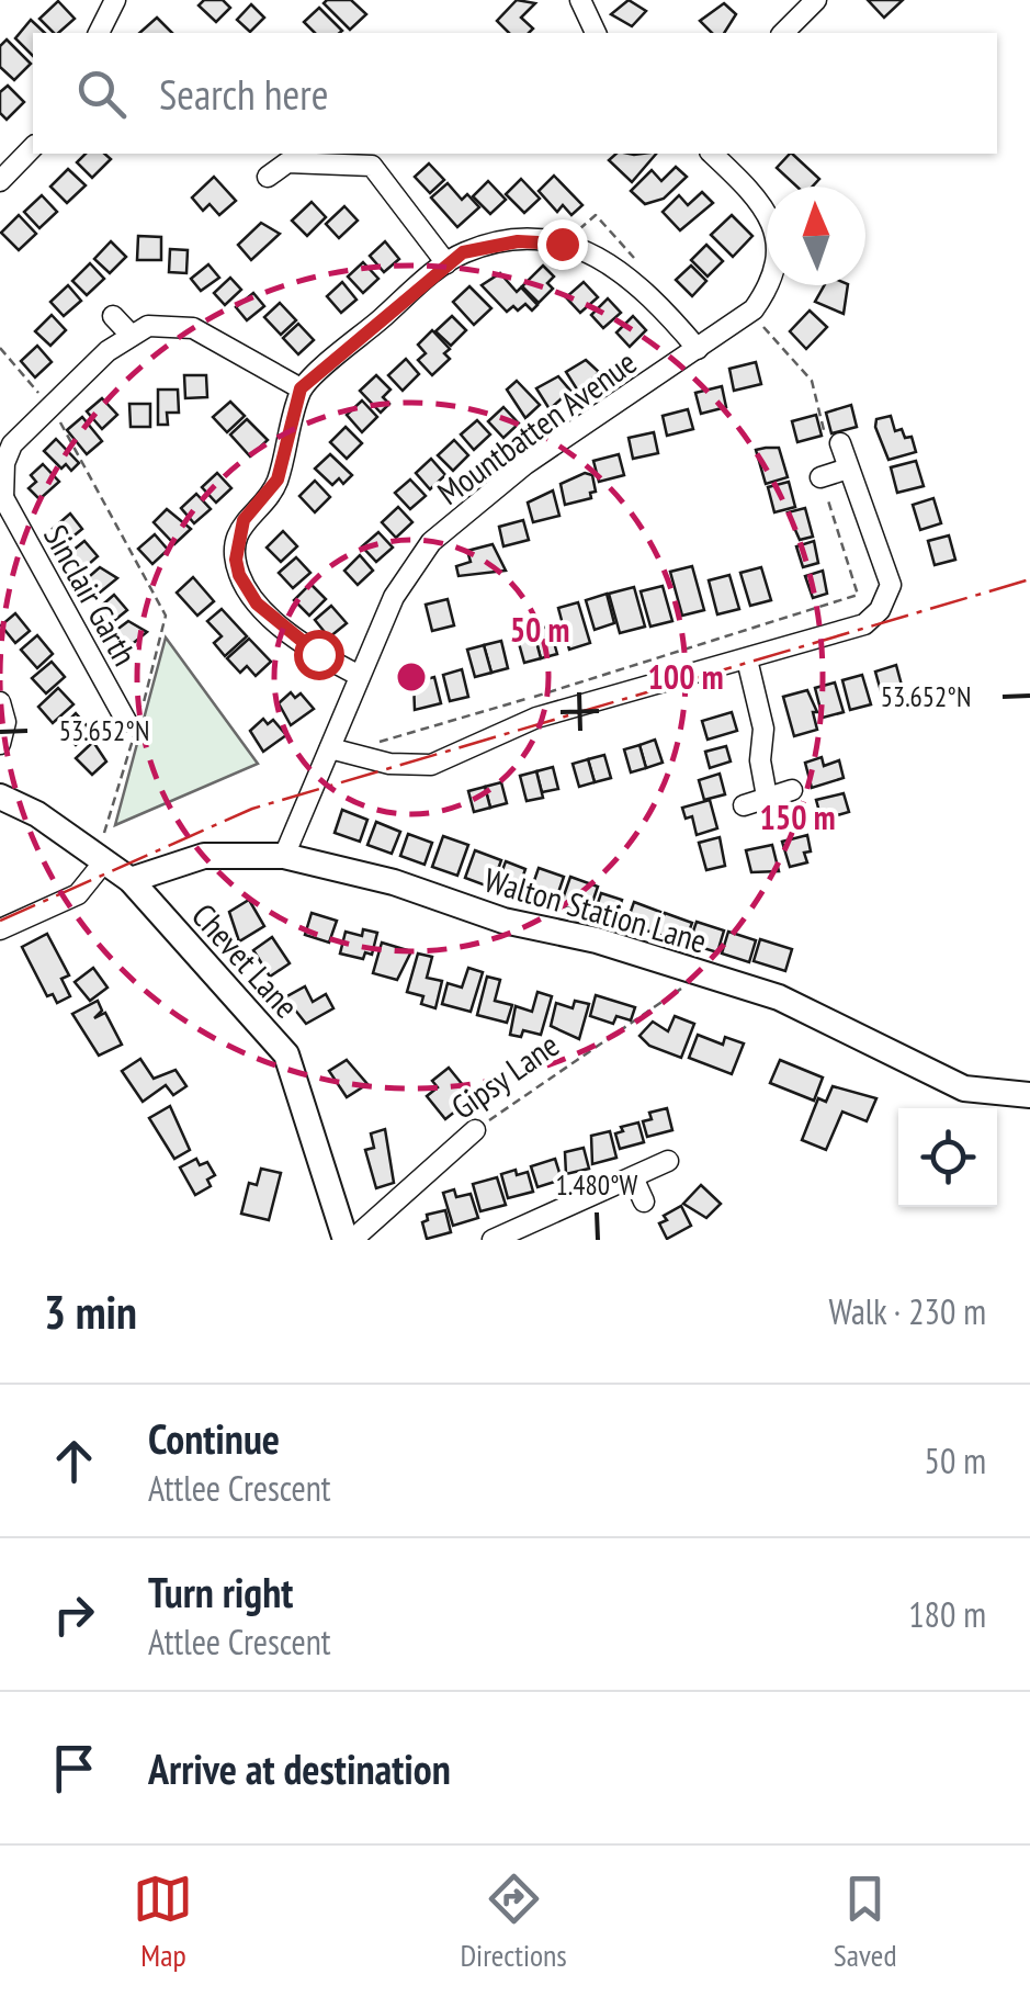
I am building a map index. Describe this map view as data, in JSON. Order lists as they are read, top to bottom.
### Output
{
  "streets": {
    "main road": ["Walton Station Lane", "Chevet Lane"],
    "street": ["Mountbatten Avenue", "Sinclair Garth", "Gipsy Lane"]
  },
  "crossings": [
    ["Mountbatten Avenue", "Walton Station Lane"],
    ["Walton Station Lane", "Chevet Lane"],
    ["Walton Station Lane", "Gipsy Lane"],
    ["Chevet Lane", "Gipsy Lane"]
  ],
  "north": "top",
  "page": {
    "search": "Search here",
    "heading": ["3 min", "Walk · 230 m"],
    "list": [
      ["Continue", "Attlee Crescent", "50 m"],
      ["Turn right", "Attlee Crescent", "180 m"],
      "Arrive at destination"
    ],
    "nav": ["Map", "Directions", "Saved"]
  },
  "coordinates": ["53.652°N", "1.480°W"],
  "rings": ["50 m", "100 m", "150 m"]
}
